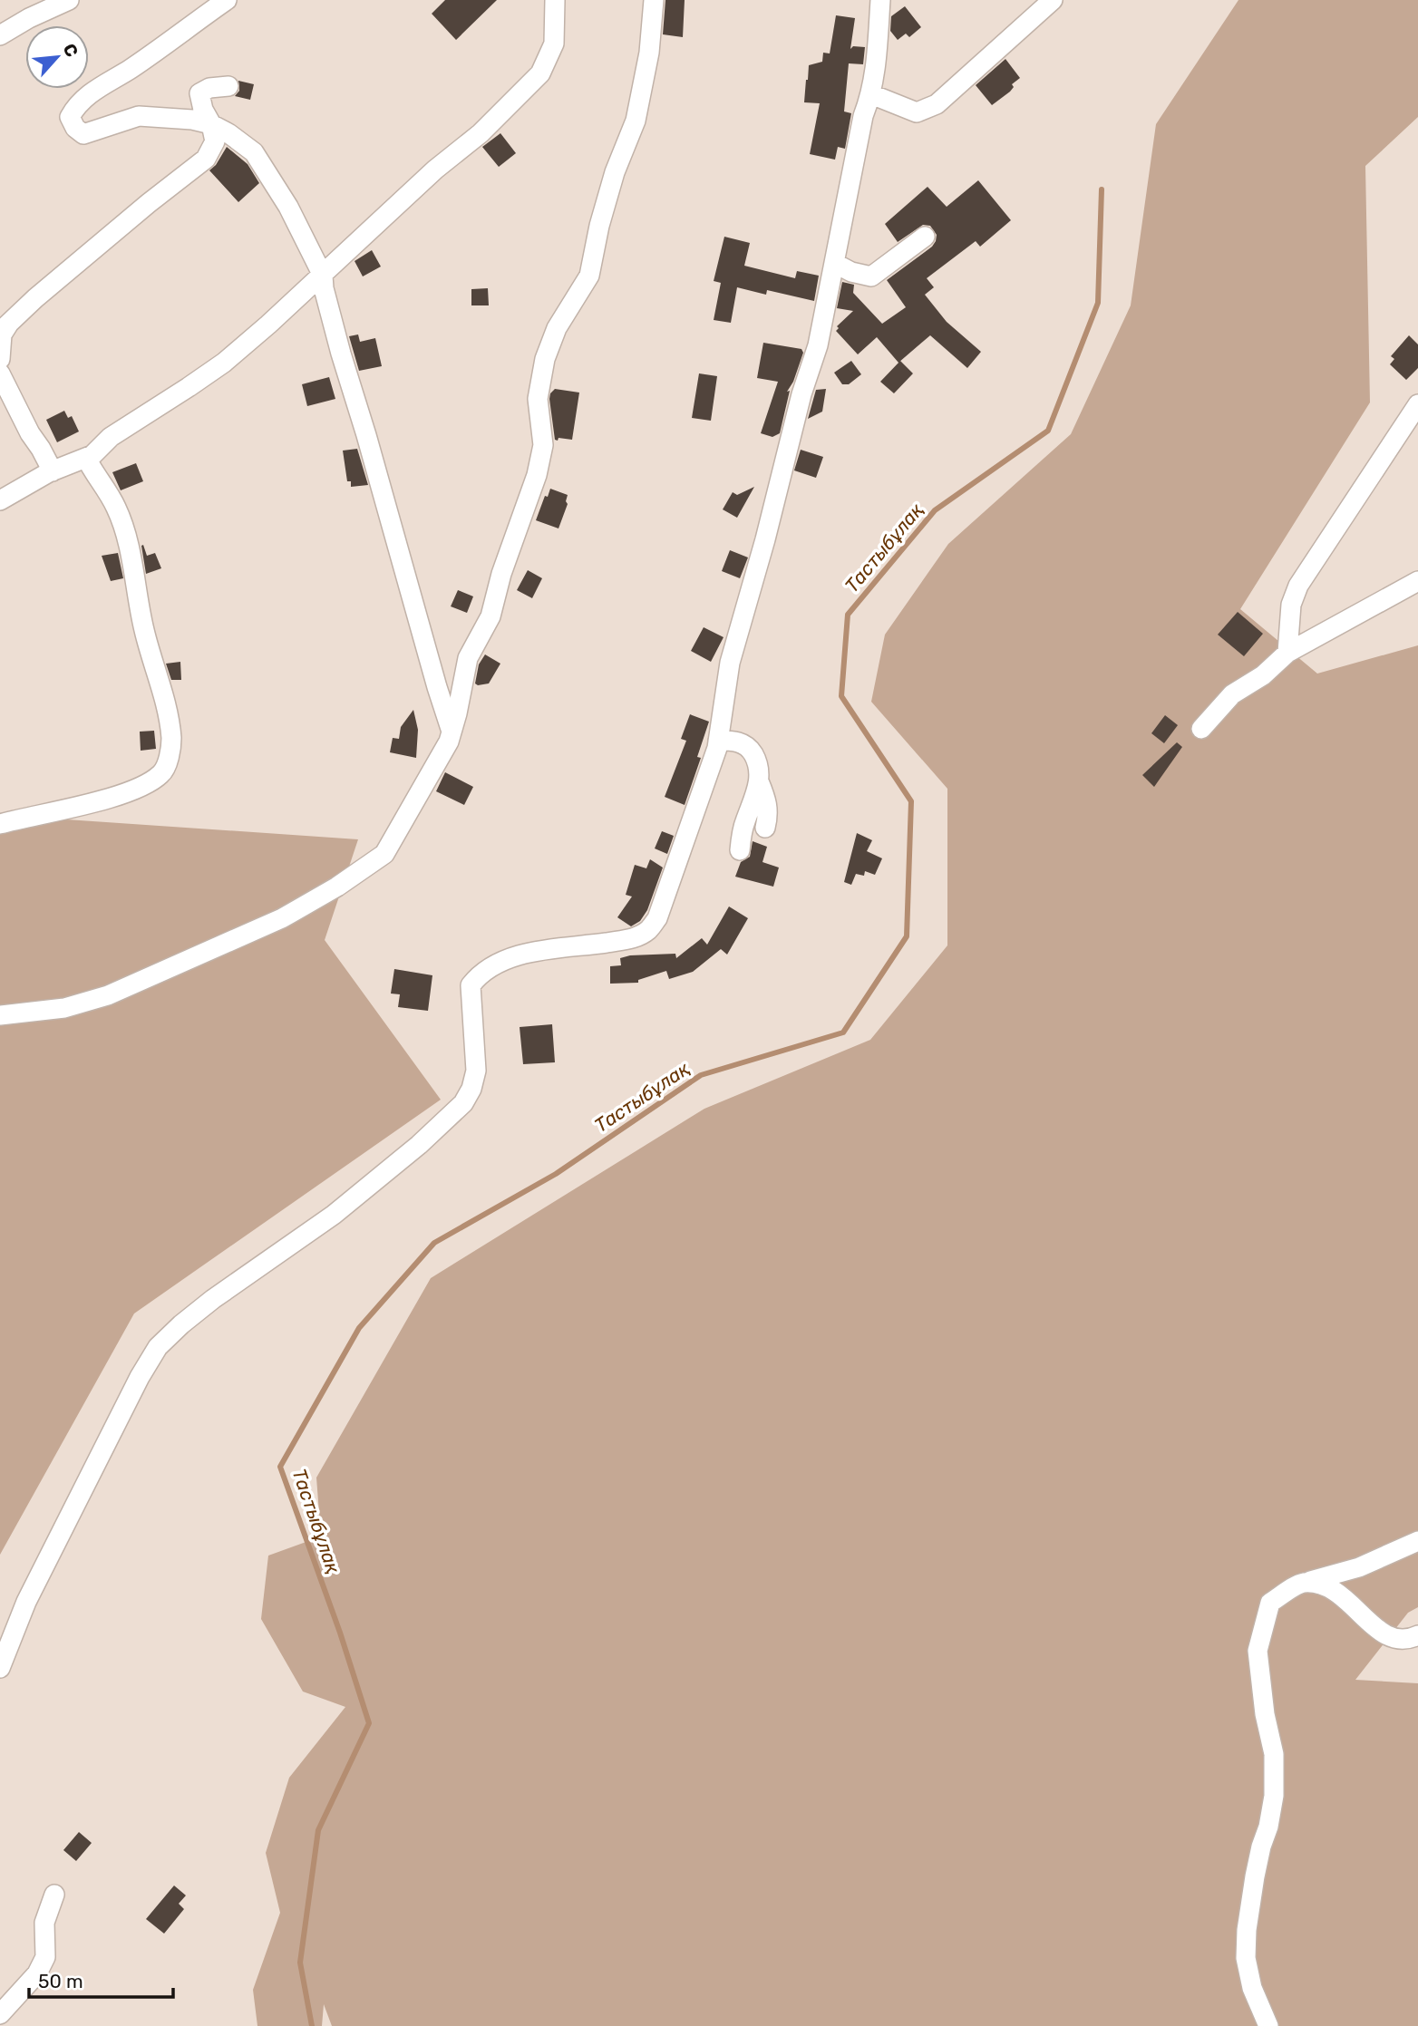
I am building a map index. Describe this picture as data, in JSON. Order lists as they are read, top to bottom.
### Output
{
  "water": ["Тастыбұлақ"],
  "scale_bar": "50 m",
  "north": "top right"
}
